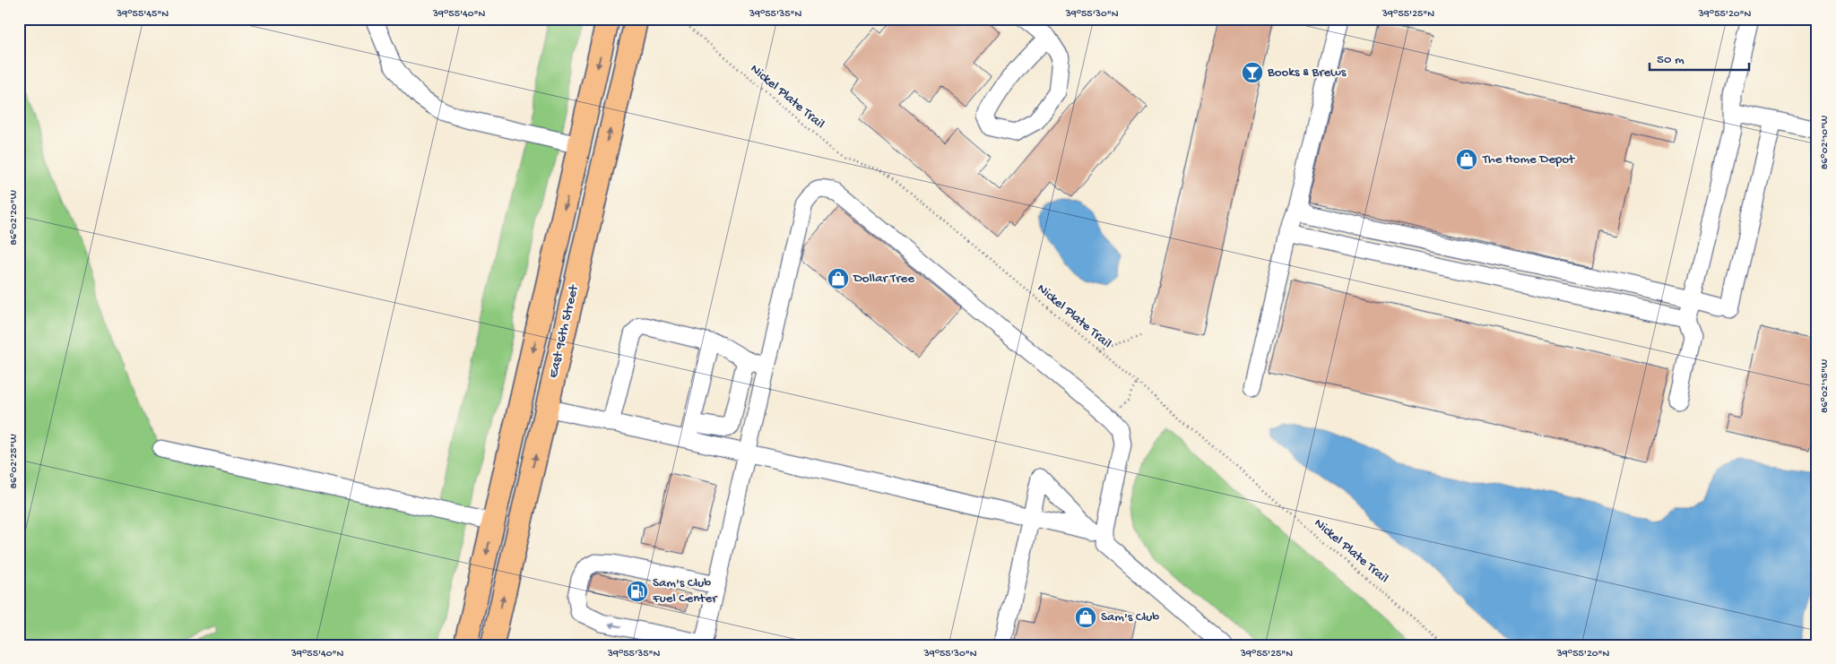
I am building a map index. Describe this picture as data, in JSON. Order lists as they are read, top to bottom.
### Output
{
  "streets": {
    "main road": ["East 96th Street"],
    "path": ["Nickel Plate Trail"]
  },
  "places": {
    "bar": ["Books & Brews"],
    "shop": ["The Home Depot", "Dollar Tree", "Sam's Club"],
    "fuel station": ["Sam's Club Fuel Center"]
  },
  "scale_bar": "50 m",
  "coordinates": [
    "39°55'45\"N",
    "39°55'40\"N",
    "39°55'35\"N",
    "39°55'30\"N",
    "39°55'25\"N",
    "39°55'20\"N",
    "86°02'10\"W",
    "86°02'20\"W",
    "86°02'15\"W",
    "86°02'25\"W"
  ]
}
